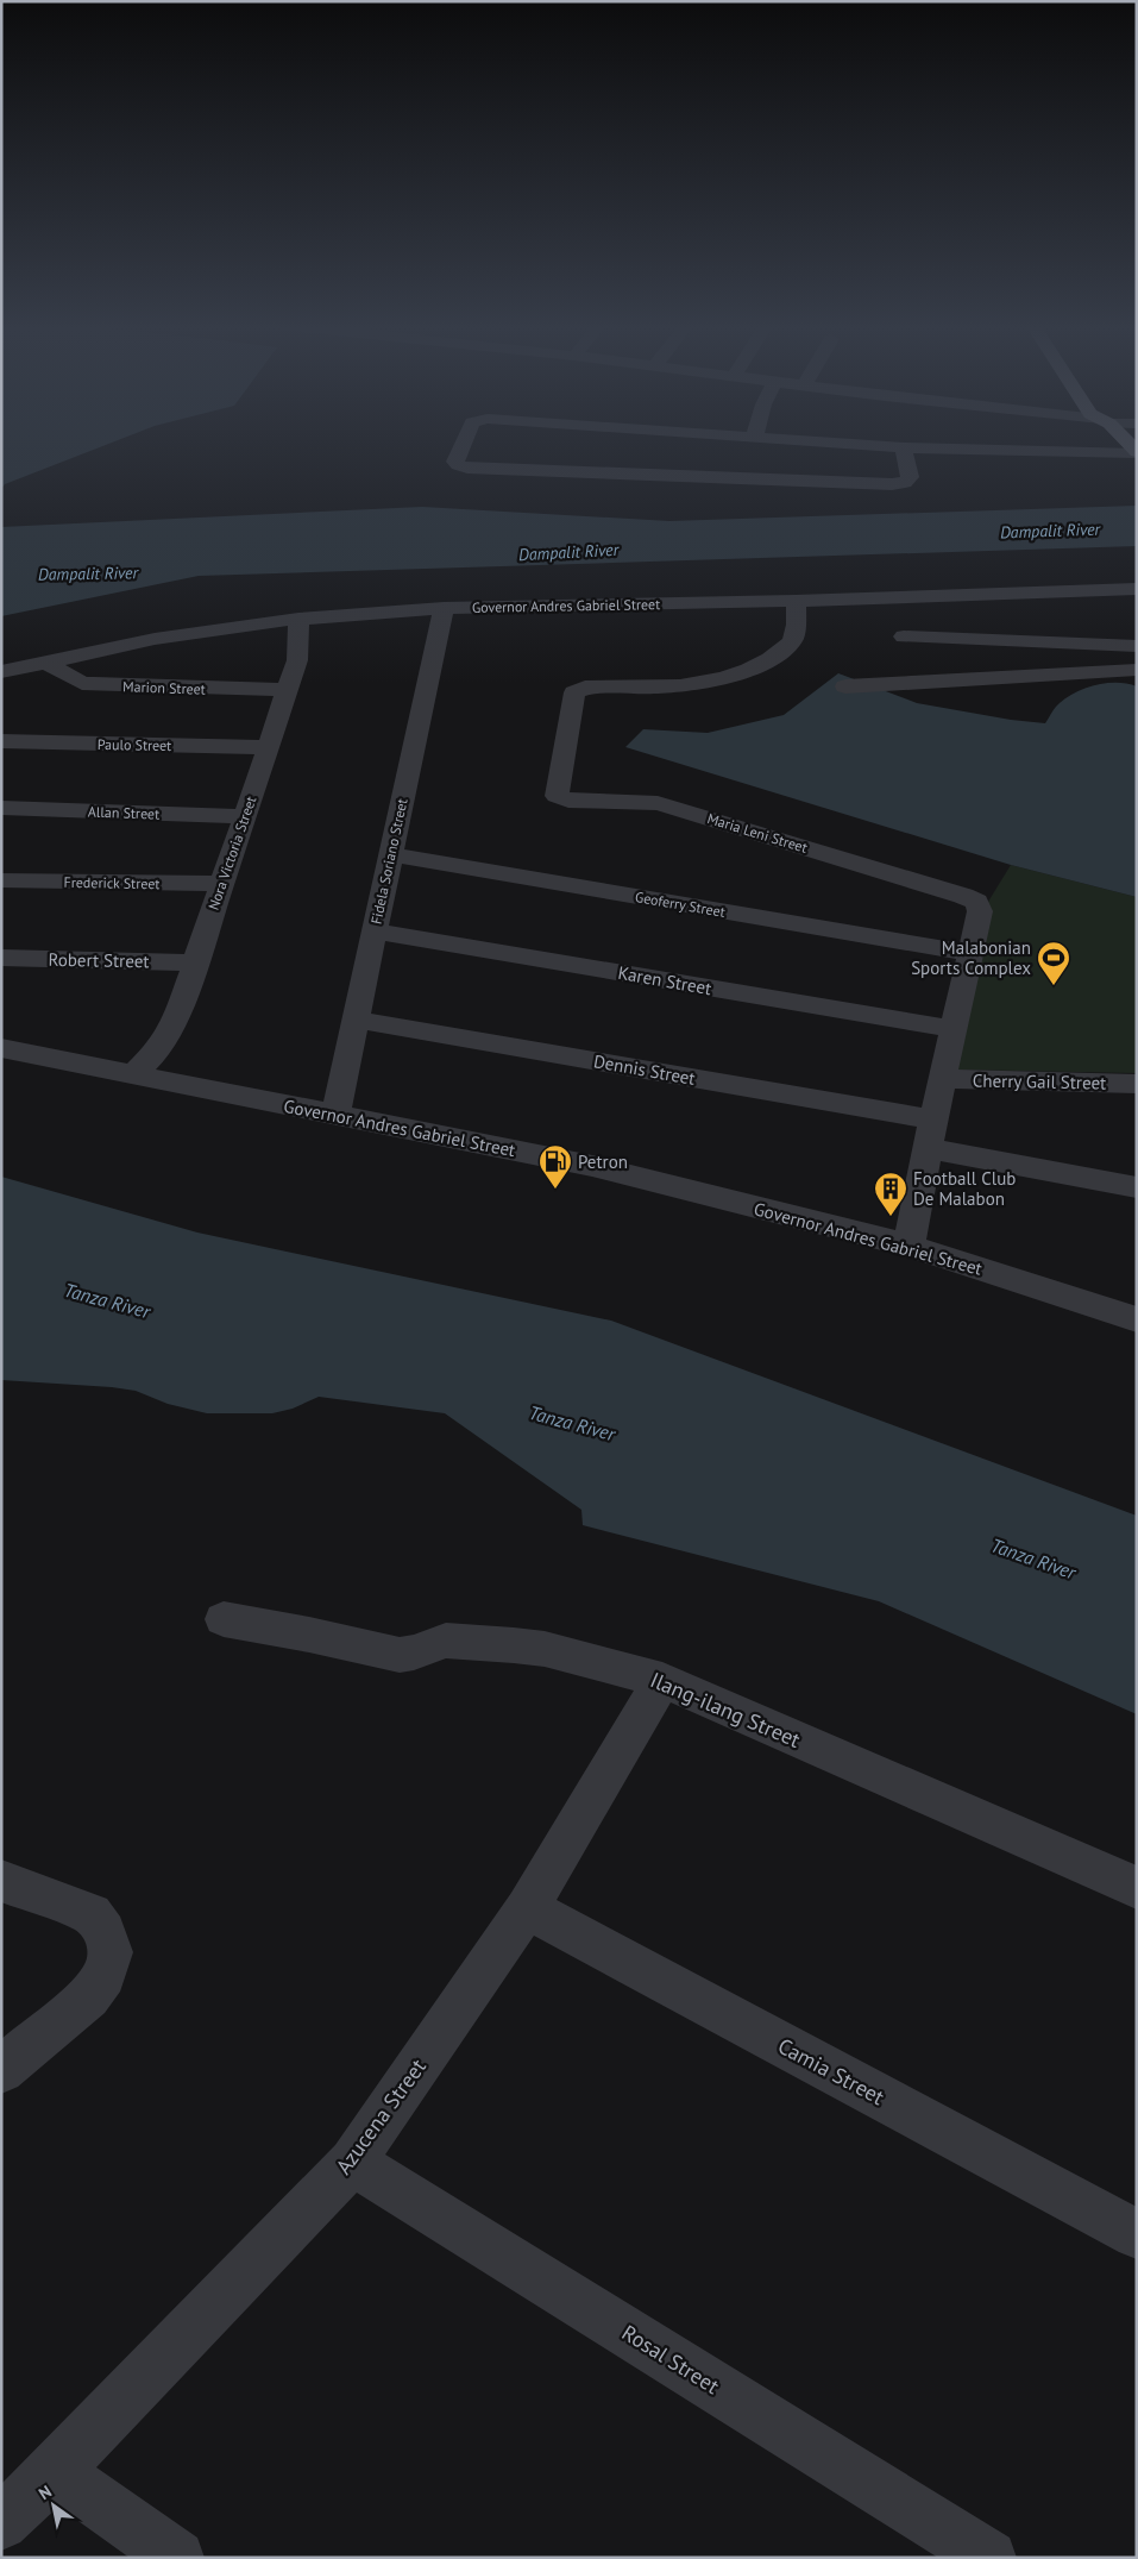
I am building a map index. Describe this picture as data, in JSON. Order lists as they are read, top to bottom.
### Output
{
  "streets": {
    "street": [
      "Governor Andres Gabriel Street",
      "Marion Street",
      "Paulo Street",
      "Allan Street",
      "Maria Leni Street",
      "Nora Victoria Street",
      "Fidela Soriano Street",
      "Frederick Street",
      "Geoferry Street",
      "Robert Street",
      "Karen Street",
      "Dennis Street",
      "Cherry Gail Street",
      "Ilang-ilang Street",
      "Camia Street",
      "Azucena Street",
      "Rosal Street"
    ]
  },
  "crossings": [
    ["Governor Andres Gabriel Street", "Marion Street"],
    ["Governor Andres Gabriel Street", "Maria Leni Street"],
    ["Governor Andres Gabriel Street", "Nora Victoria Street"],
    ["Governor Andres Gabriel Street", "Fidela Soriano Street"],
    ["Marion Street", "Nora Victoria Street"],
    ["Paulo Street", "Nora Victoria Street"],
    ["Allan Street", "Nora Victoria Street"],
    ["Maria Leni Street", "Geoferry Street"],
    ["Maria Leni Street", "Karen Street"],
    ["Maria Leni Street", "Dennis Street"],
    ["Maria Leni Street", "Cherry Gail Street"],
    ["Nora Victoria Street", "Frederick Street"],
    ["Nora Victoria Street", "Robert Street"],
    ["Fidela Soriano Street", "Geoferry Street"],
    ["Fidela Soriano Street", "Karen Street"],
    ["Fidela Soriano Street", "Dennis Street"],
    ["Ilang-ilang Street", "Azucena Street"],
    ["Camia Street", "Azucena Street"],
    ["Azucena Street", "Rosal Street"]
  ],
  "water": ["Dampalit River", "Tanza River"],
  "places": {
    "sports": ["Malabonian Sports Complex"],
    "fuel station": ["Petron"],
    "building": ["Football Club De Malabon"]
  },
  "north": "top left"
}
